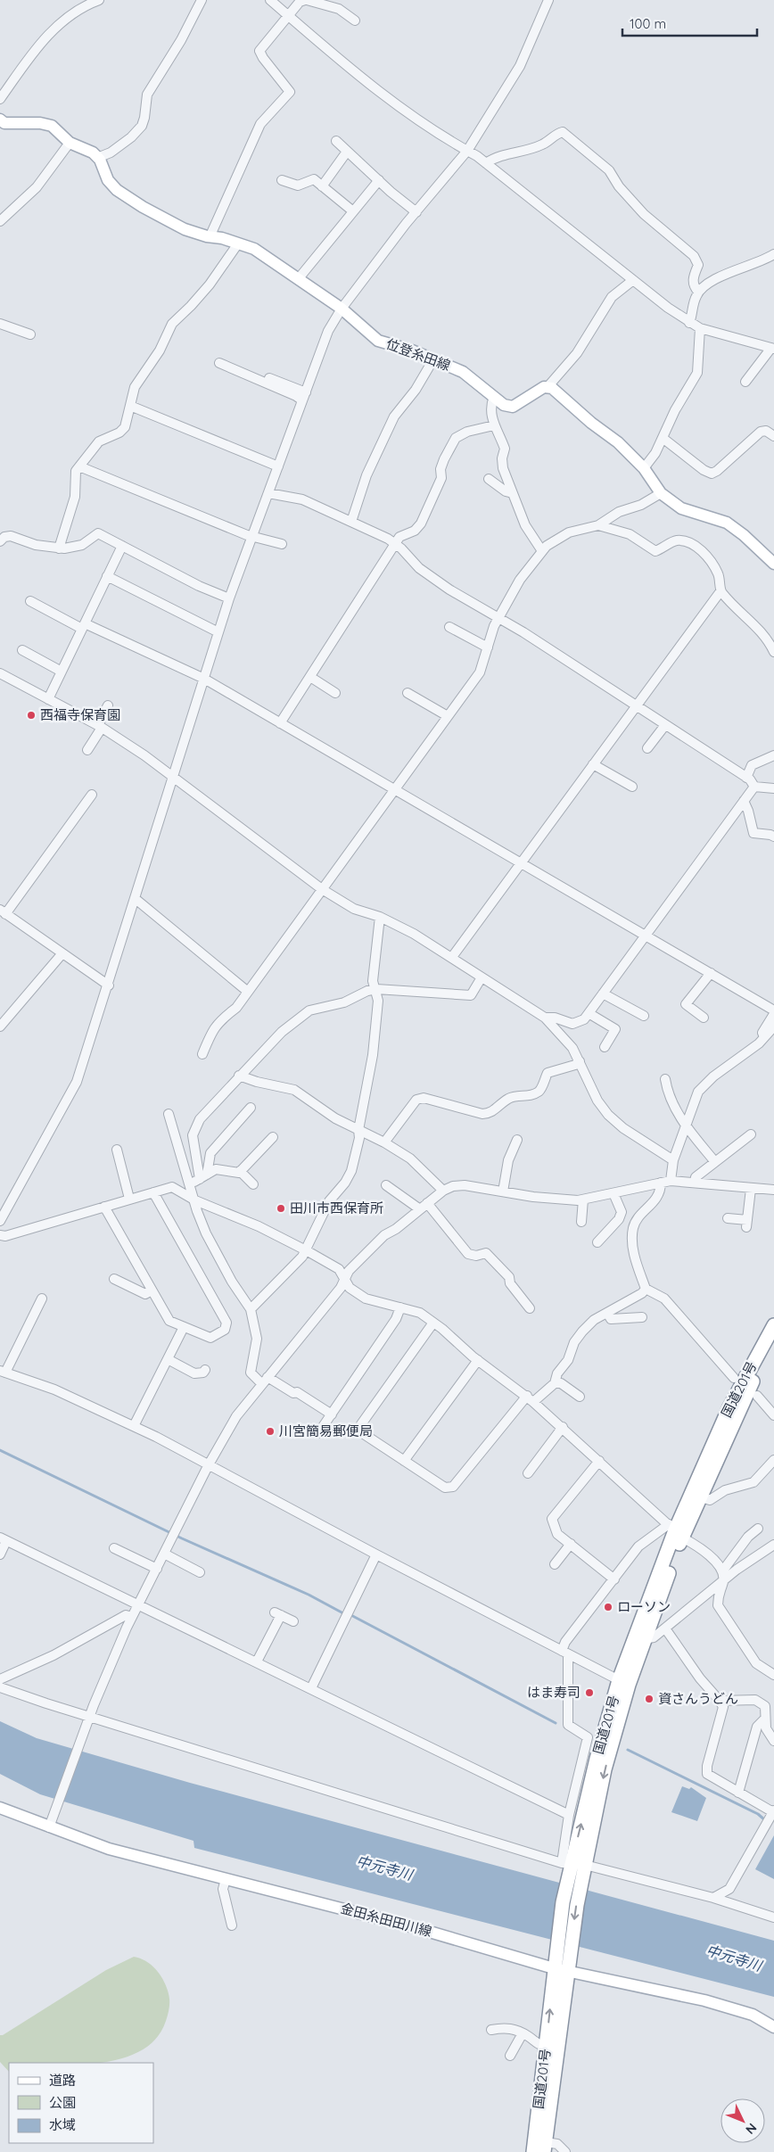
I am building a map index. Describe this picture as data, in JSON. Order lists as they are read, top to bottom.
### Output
{
  "streets": {
    "highway": ["国道201号"],
    "main road": ["位登糸田線", "金田糸田田川線"]
  },
  "crossings": [
    ["国道201号", "金田糸田田川線"]
  ],
  "water": ["中元寺川"],
  "places": [
    "西福寺保育園",
    "田川市西保育所",
    "川宮簡易郵便局",
    "ローソン",
    "はま寿司",
    "資さんうどん"
  ],
  "legend": ["道路", "公園", "水域"],
  "scale_bar": "100 m",
  "north": "bottom right"
}
